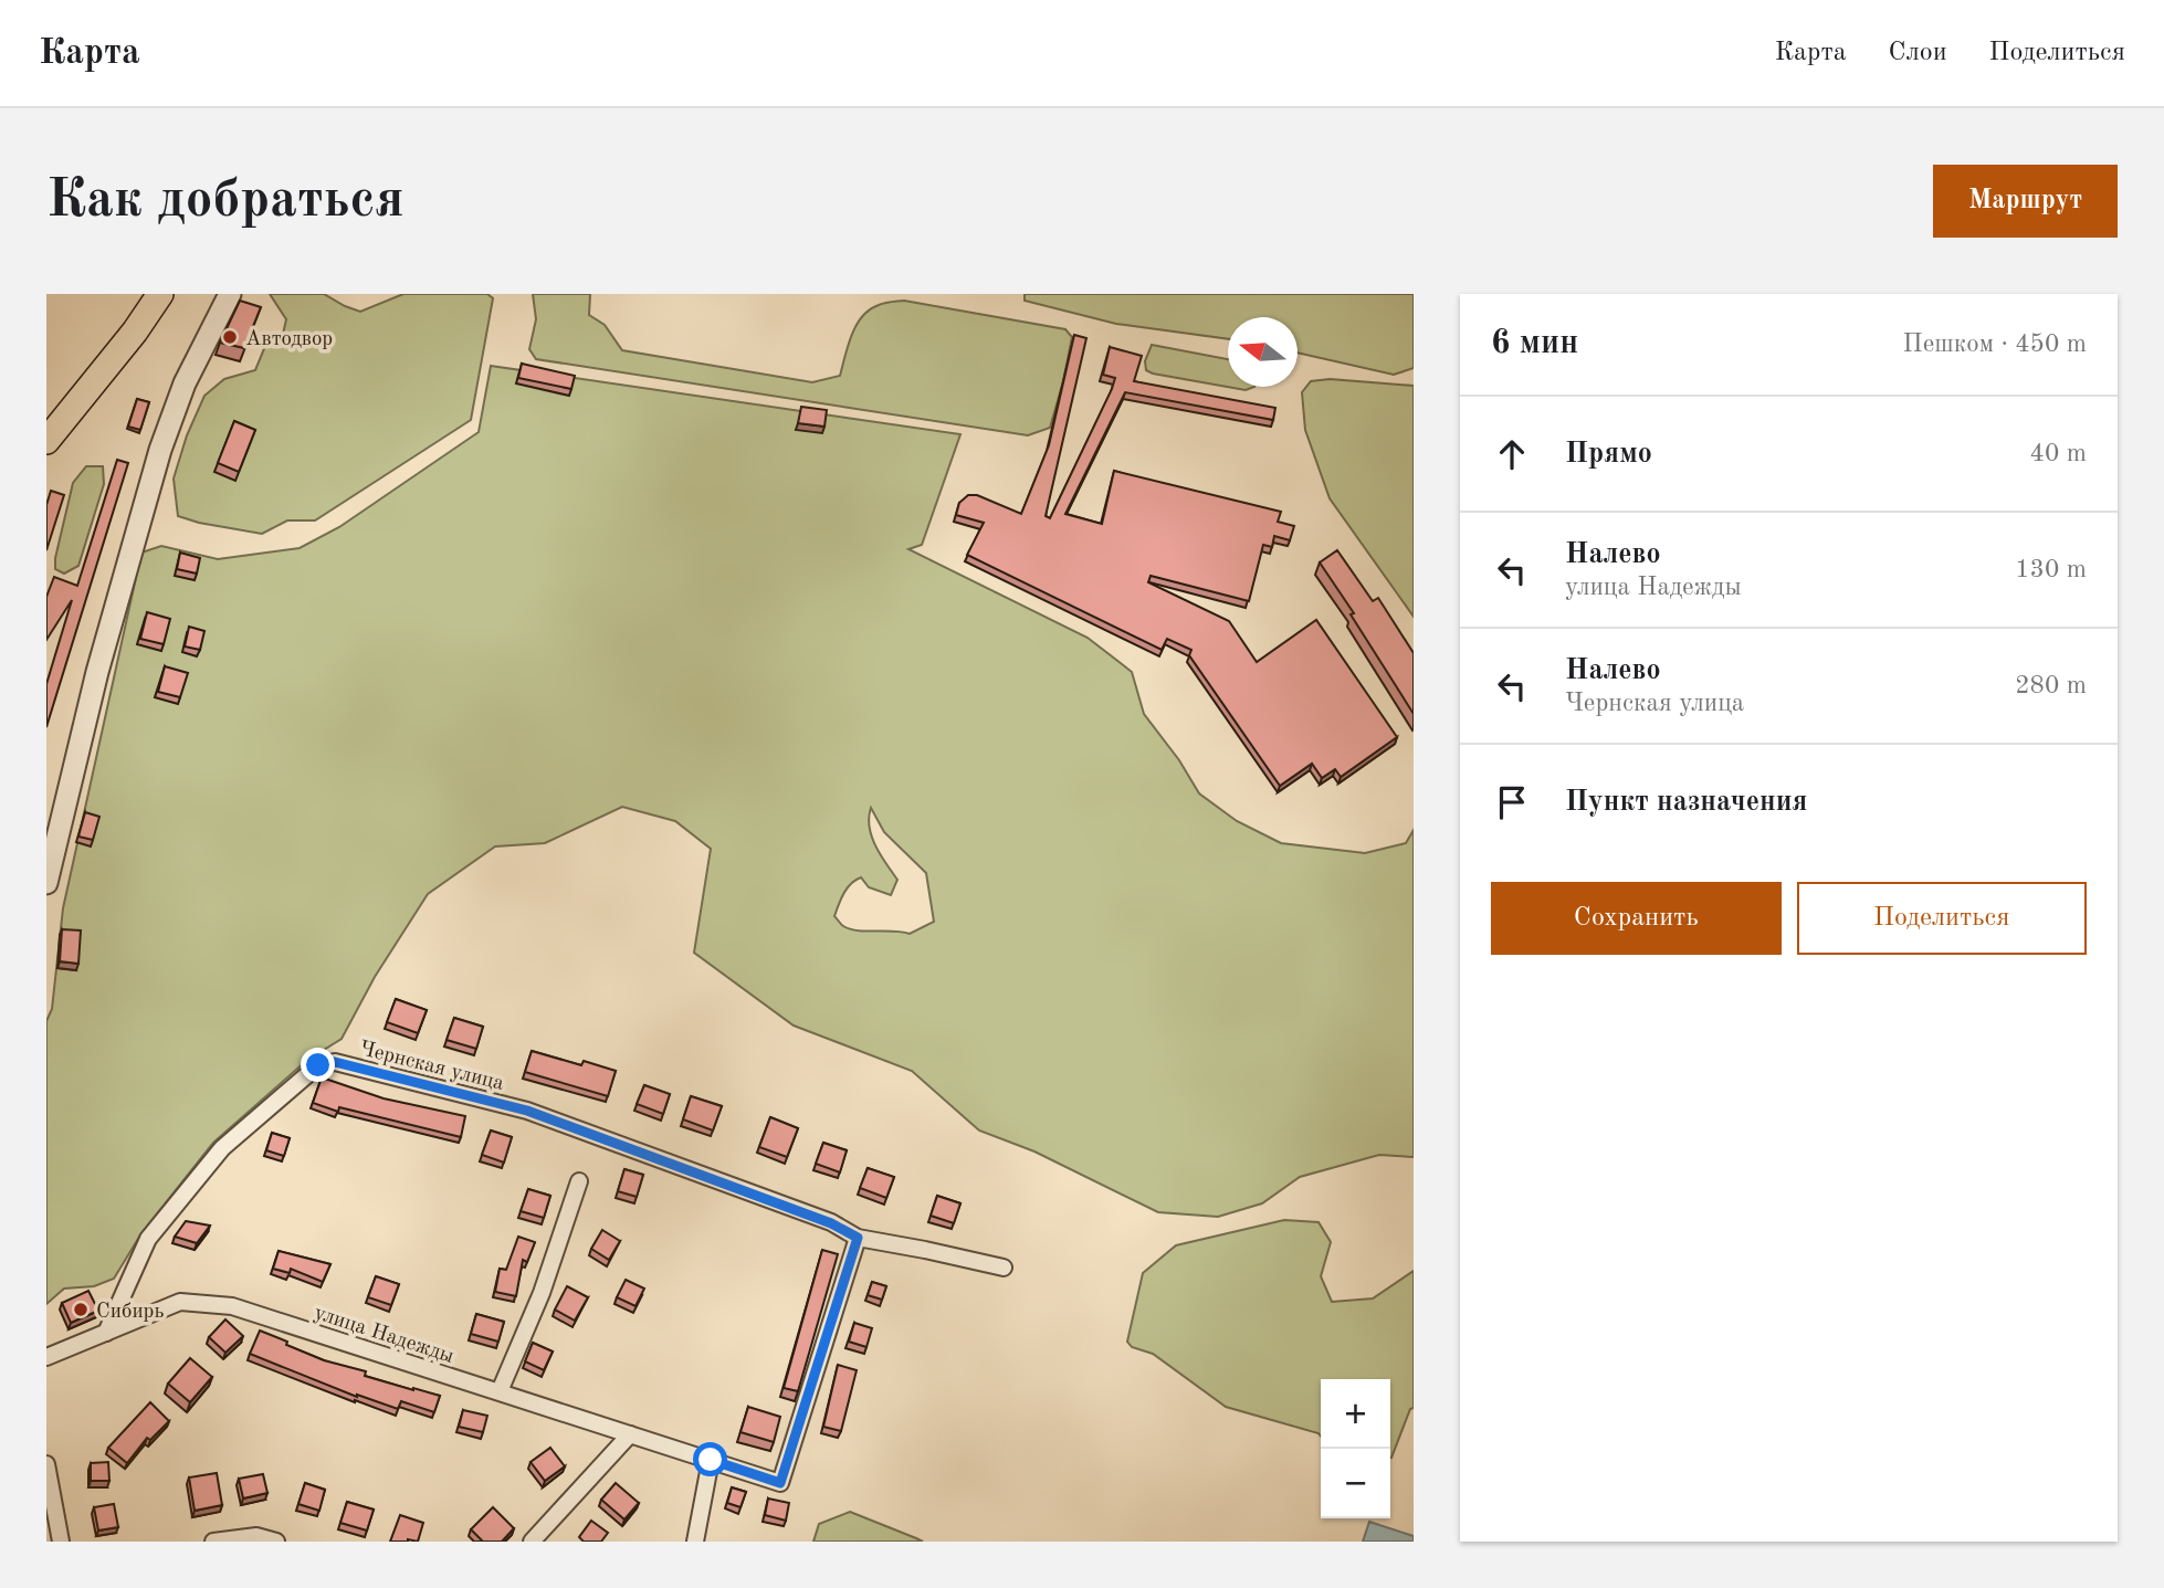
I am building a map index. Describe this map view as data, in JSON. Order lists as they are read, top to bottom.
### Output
{
  "streets": {
    "street": ["Чернская улица", "улица Надежды"]
  },
  "crossings": [
    ["Чернская улица", "улица Надежды"]
  ],
  "places": ["Автодвор", "Сибирь"],
  "north": "left",
  "page": {
    "header": "Карта",
    "nav": ["Карта", "Слои", "Поделиться"],
    "buttons": [
      "Маршрут",
      ["Сохранить", "Поделиться"]
    ],
    "title": "Как добраться",
    "heading": ["6 мин", "Пешком · 450 m"],
    "list": [
      ["Прямо", "40 m"],
      ["Налево", "улица Надежды", "130 m"],
      ["Налево", "Чернская улица", "280 m"],
      "Пункт назначения"
    ],
    "map_buttons": ["+", "−"]
  }
}
